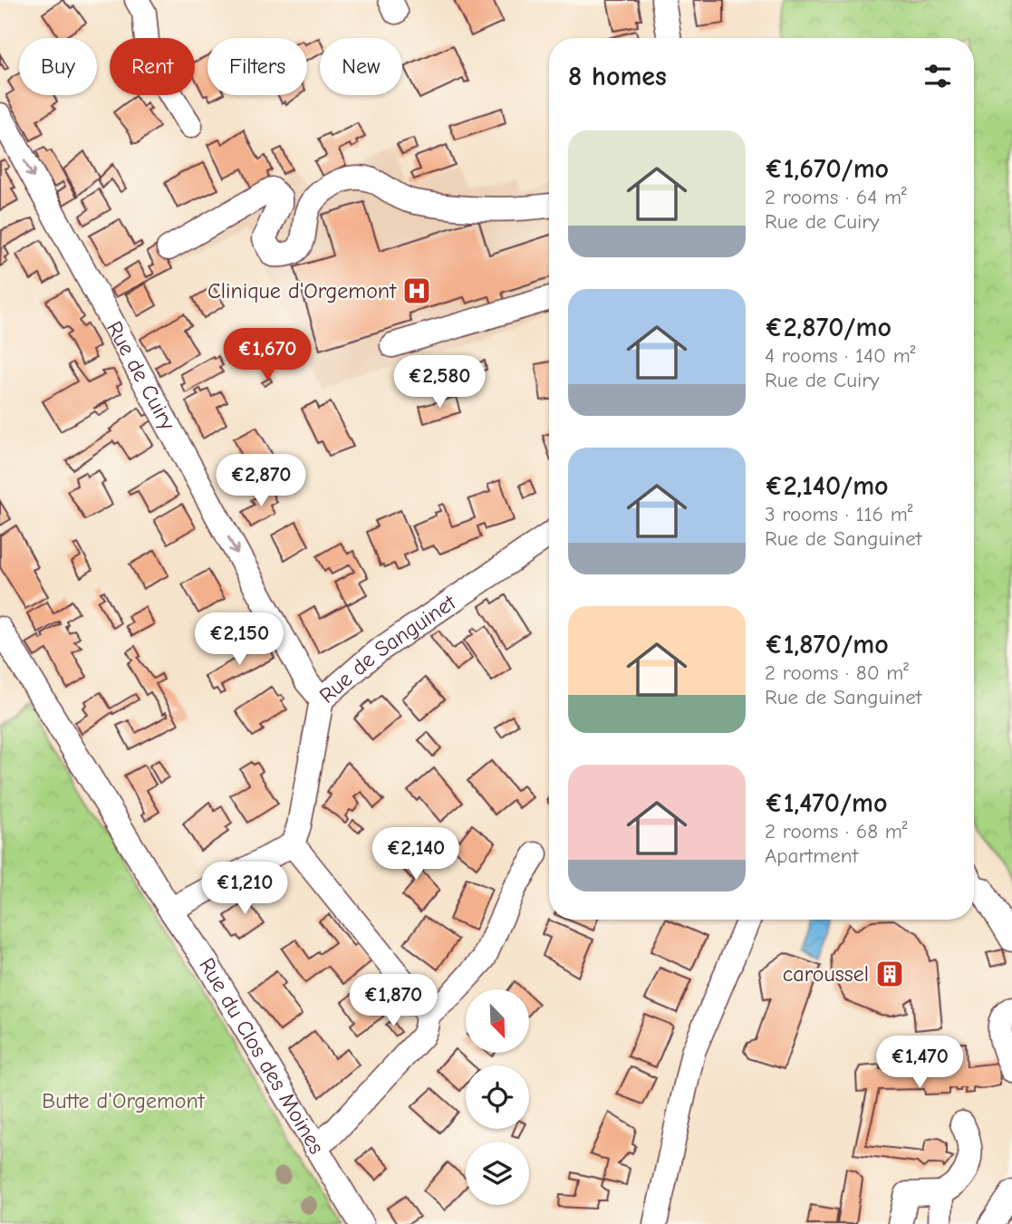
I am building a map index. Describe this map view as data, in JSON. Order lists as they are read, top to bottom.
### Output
{
  "streets": {
    "street": ["Rue de Cuiry", "Rue de Sanguinet", "Rue du Clos des Moines"]
  },
  "crossings": [
    ["Rue de Cuiry", "Rue de Sanguinet"]
  ],
  "one_way": ["Rue de Cuiry"],
  "parks": ["Butte d'Orgemont"],
  "places": {
    "hospital": ["Clinique d'Orgemont"],
    "building": ["caroussel"]
  },
  "north": "bottom right",
  "page": {
    "chip": [
      "Buy",
      "Rent",
      "Filters",
      "New"
    ],
    "heading": "8 homes",
    "list": [
      {
        "name": "€1,670/mo",
        "note": "2 rooms · 64 m² · Rue de Cuiry"
      },
      {
        "name": "€2,870/mo",
        "note": "4 rooms · 140 m² · Rue de Cuiry"
      },
      {
        "name": "€2,140/mo",
        "note": "3 rooms · 116 m² · Rue de Sanguinet"
      },
      {
        "name": "€1,870/mo",
        "note": "2 rooms · 80 m² · Rue de Sanguinet"
      },
      {
        "name": "€1,470/mo",
        "note": "2 rooms · 68 m² · Apartment"
      }
    ],
    "price": [
      "€1,670",
      "€2,580",
      "€2,870",
      "€2,150",
      "€2,140",
      "€1,210",
      "€1,870",
      "€1,470"
    ]
  }
}
